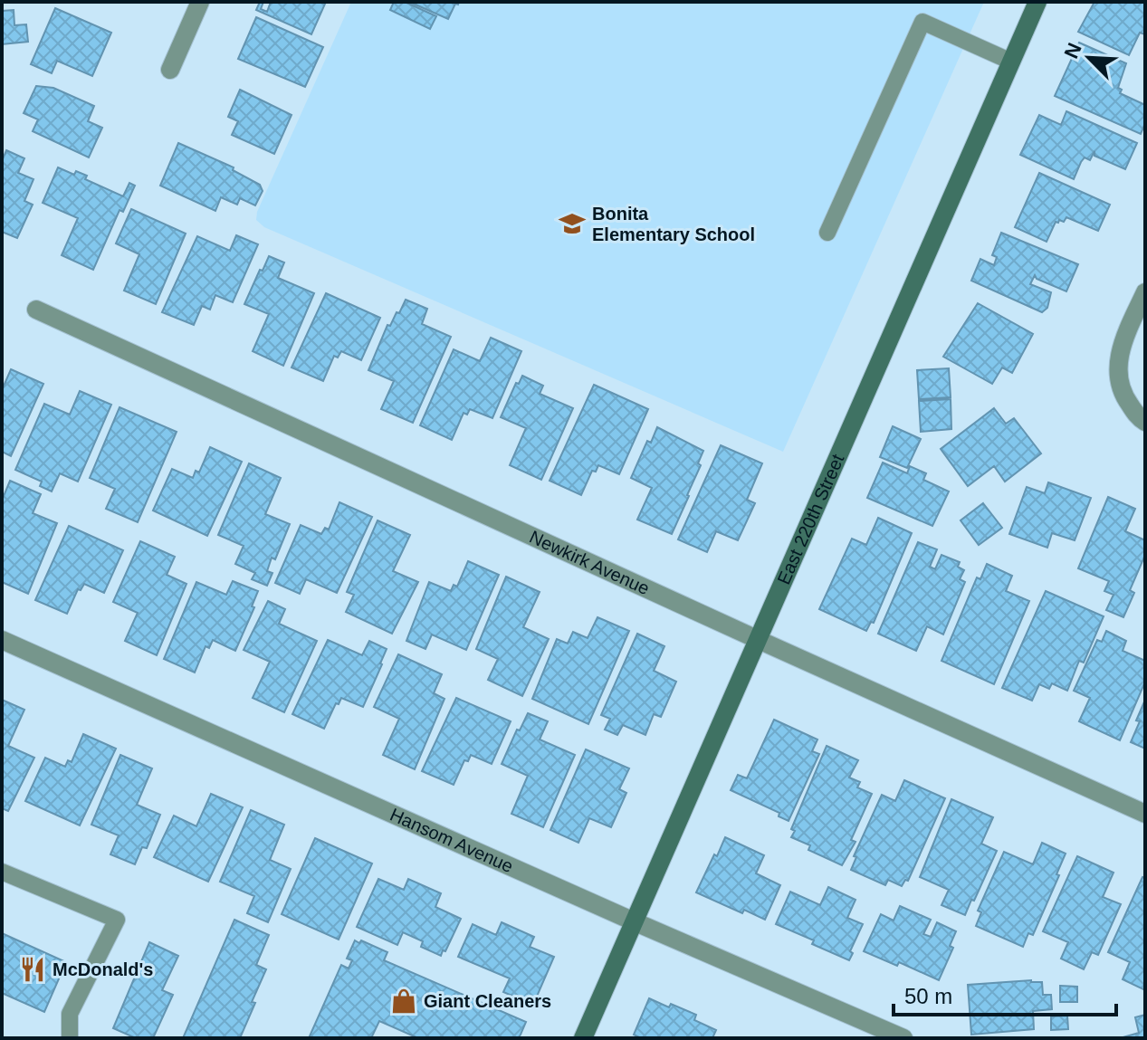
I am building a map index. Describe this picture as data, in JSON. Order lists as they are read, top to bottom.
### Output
{
  "streets": {
    "street": ["East 220th Street", "Newkirk Avenue", "Hansom Avenue"]
  },
  "crossings": [
    ["East 220th Street", "Newkirk Avenue"],
    ["East 220th Street", "Hansom Avenue"]
  ],
  "places": {
    "school or university": ["Bonita Elementary School"],
    "restaurant": ["McDonald's"],
    "shop": ["Giant Cleaners"]
  },
  "scale_bar": "50 m",
  "north": "top left"
}
